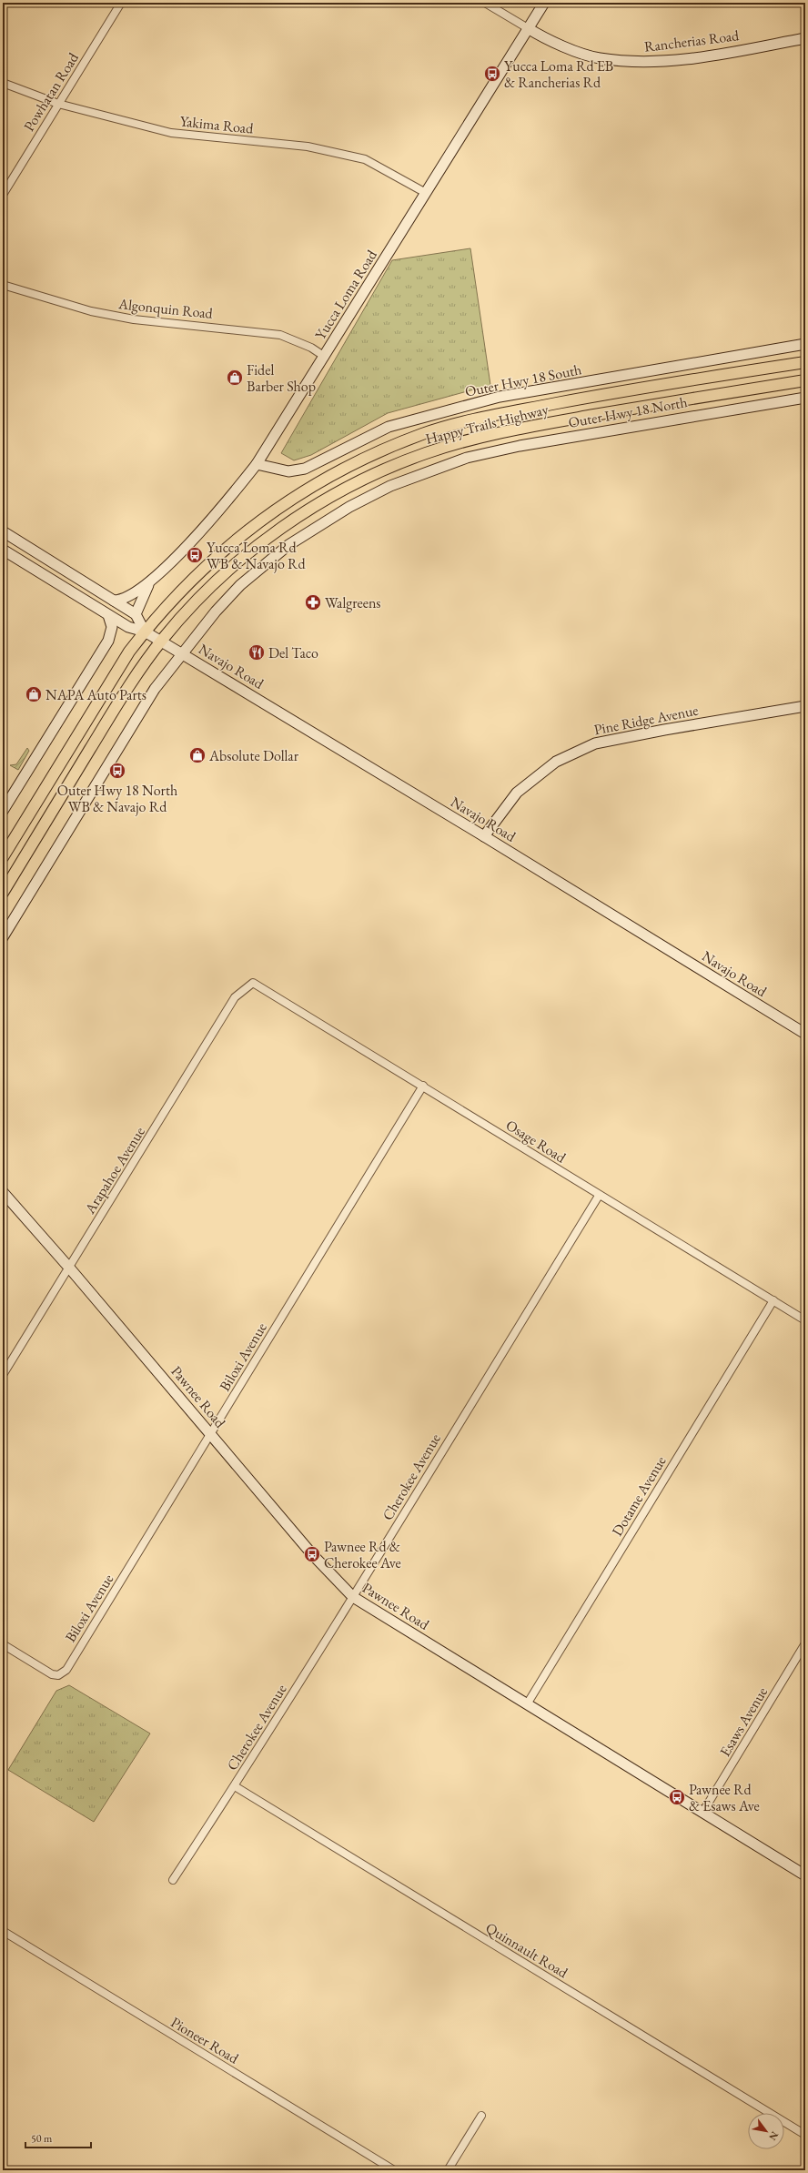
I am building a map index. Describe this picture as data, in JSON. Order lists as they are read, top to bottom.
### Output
{
  "streets": {
    "main road": ["Happy Trails Highway"],
    "street": [
      "Rancherias Road",
      "Powhatan Road",
      "Yakima Road",
      "Yucca Loma Road",
      "Algonquin Road",
      "Outer Hwy 18 South",
      "Outer Hwy 18 North",
      "Navajo Road",
      "Pine Ridge Avenue",
      "Osage Road",
      "Arapahoe Avenue",
      "Biloxi Avenue",
      "Pawnee Road",
      "Cherokee Avenue",
      "Dotame Avenue",
      "Esaws Avenue",
      "Quinnault Road",
      "Pioneer Road"
    ]
  },
  "crossings": [
    ["Rancherias Road", "Yucca Loma Road"],
    ["Powhatan Road", "Yakima Road"],
    ["Yakima Road", "Yucca Loma Road"],
    ["Yucca Loma Road", "Algonquin Road"],
    ["Yucca Loma Road", "Outer Hwy 18 South"],
    ["Outer Hwy 18 North", "Navajo Road"],
    ["Happy Trails Highway", "Navajo Road"],
    ["Navajo Road", "Pine Ridge Avenue"],
    ["Osage Road", "Arapahoe Avenue"],
    ["Osage Road", "Biloxi Avenue"],
    ["Osage Road", "Cherokee Avenue"],
    ["Osage Road", "Dotame Avenue"],
    ["Arapahoe Avenue", "Pawnee Road"],
    ["Biloxi Avenue", "Pawnee Road"],
    ["Pawnee Road", "Cherokee Avenue"],
    ["Pawnee Road", "Dotame Avenue"],
    ["Pawnee Road", "Esaws Avenue"],
    ["Cherokee Avenue", "Quinnault Road"]
  ],
  "places": {
    "bus stop": [
      "Yucca Loma Rd EB & Rancherias Rd",
      "Yucca Loma Rd WB & Navajo Rd",
      "Outer Hwy 18 North WB & Navajo Rd",
      "Pawnee Rd & Cherokee Ave",
      "Pawnee Rd & Esaws Ave"
    ],
    "shop": ["Fidel Barber Shop", "NAPA Auto Parts", "Absolute Dollar"],
    "pharmacy": ["Walgreens"],
    "restaurant": ["Del Taco"]
  },
  "scale_bar": "50 m",
  "north": "bottom right"
}
